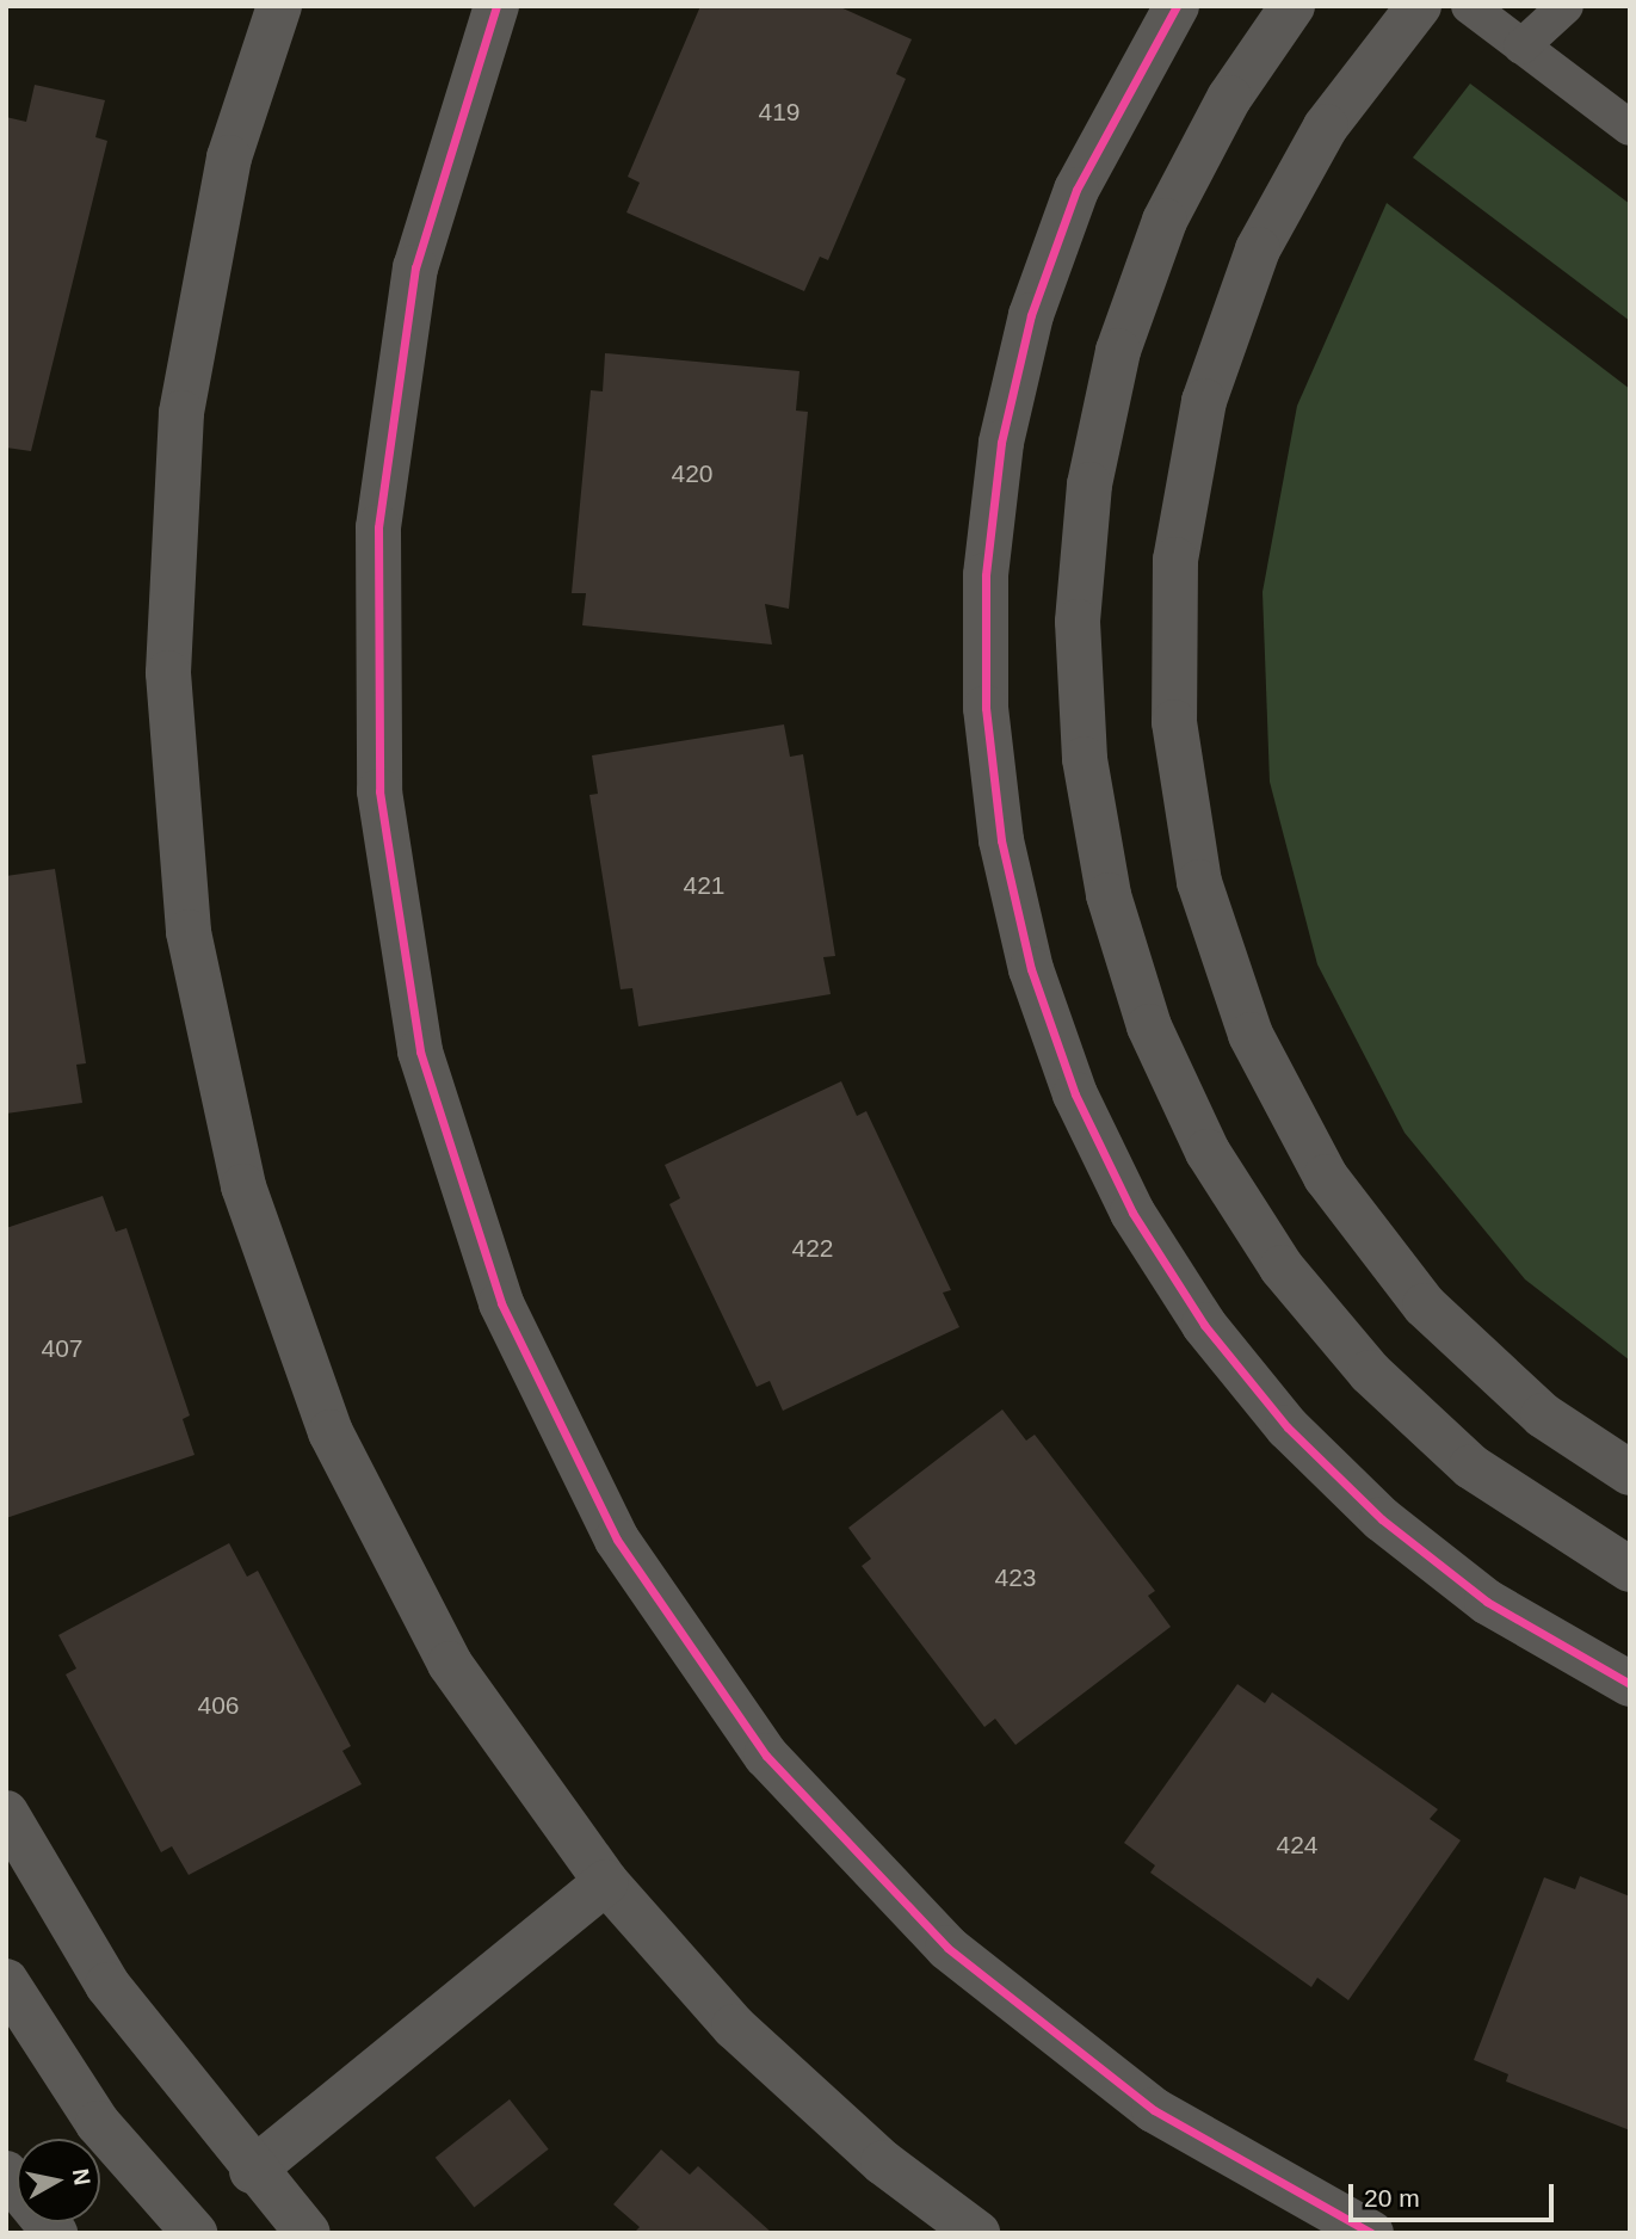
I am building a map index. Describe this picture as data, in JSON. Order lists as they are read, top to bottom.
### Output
{
  "house_numbers": [
    "419",
    "420",
    "421",
    "422",
    "407",
    "423",
    "406",
    "424"
  ],
  "scale_bar": "20 m",
  "north": "right"
}
